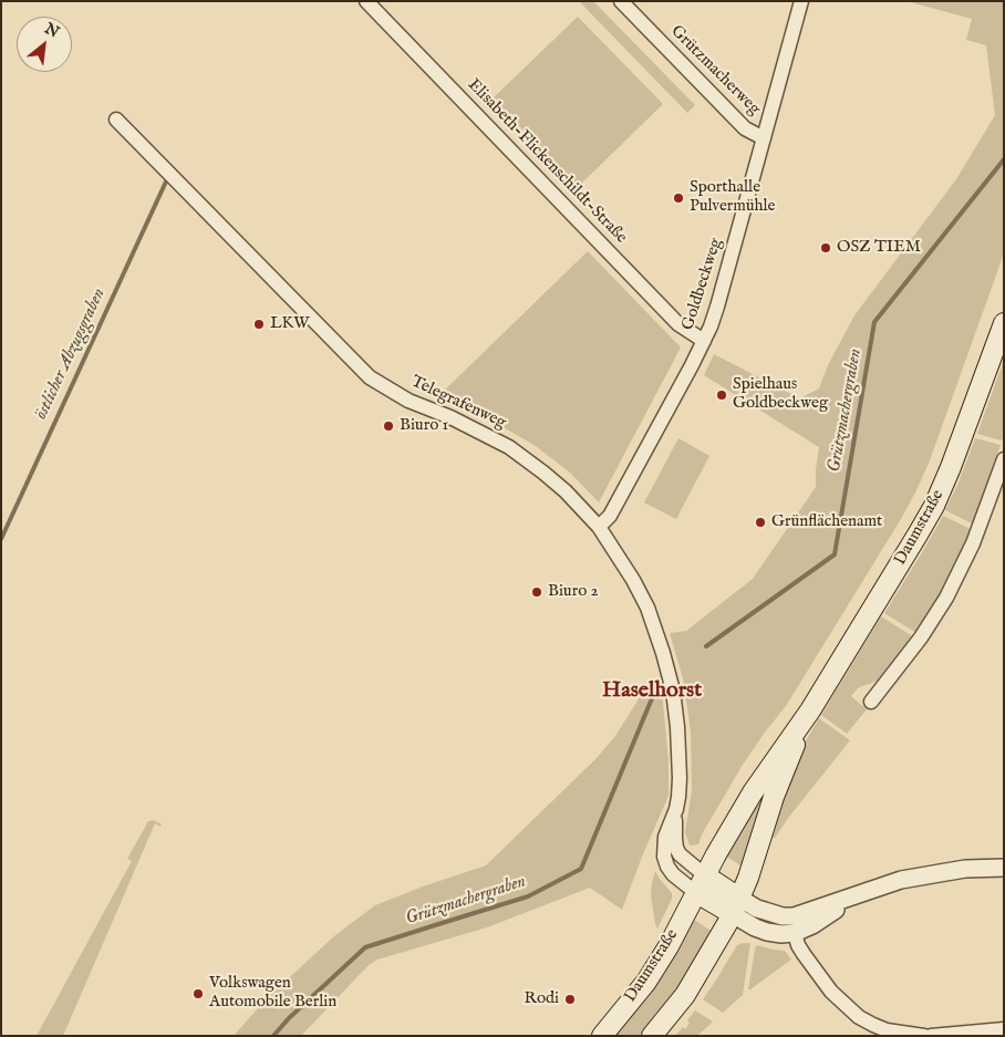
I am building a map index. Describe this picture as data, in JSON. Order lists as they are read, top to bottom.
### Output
{
  "streets": {
    "main road": ["Daumstraße"],
    "street": [
      "Grützmacherweg",
      "Elisabeth-Flickenschildt-Straße",
      "Goldbeckweg",
      "Telegrafenweg"
    ]
  },
  "crossings": [
    ["Grützmacherweg", "Goldbeckweg"],
    ["Elisabeth-Flickenschildt-Straße", "Goldbeckweg"],
    ["Goldbeckweg", "Telegrafenweg"],
    ["Telegrafenweg", "Daumstraße"]
  ],
  "districts": ["Haselhorst"],
  "water": ["östlicher Abzugsgraben", "Grützmachergraben"],
  "places": [
    "Sporthalle Pulvermühle",
    "OSZ TIEM",
    "LKW",
    "Spielhaus Goldbeckweg",
    "Biuro 1",
    "Grünflächenamt",
    "Biuro 2",
    "Volkswagen Automobile Berlin",
    "Rodi"
  ],
  "north": "top right"
}
